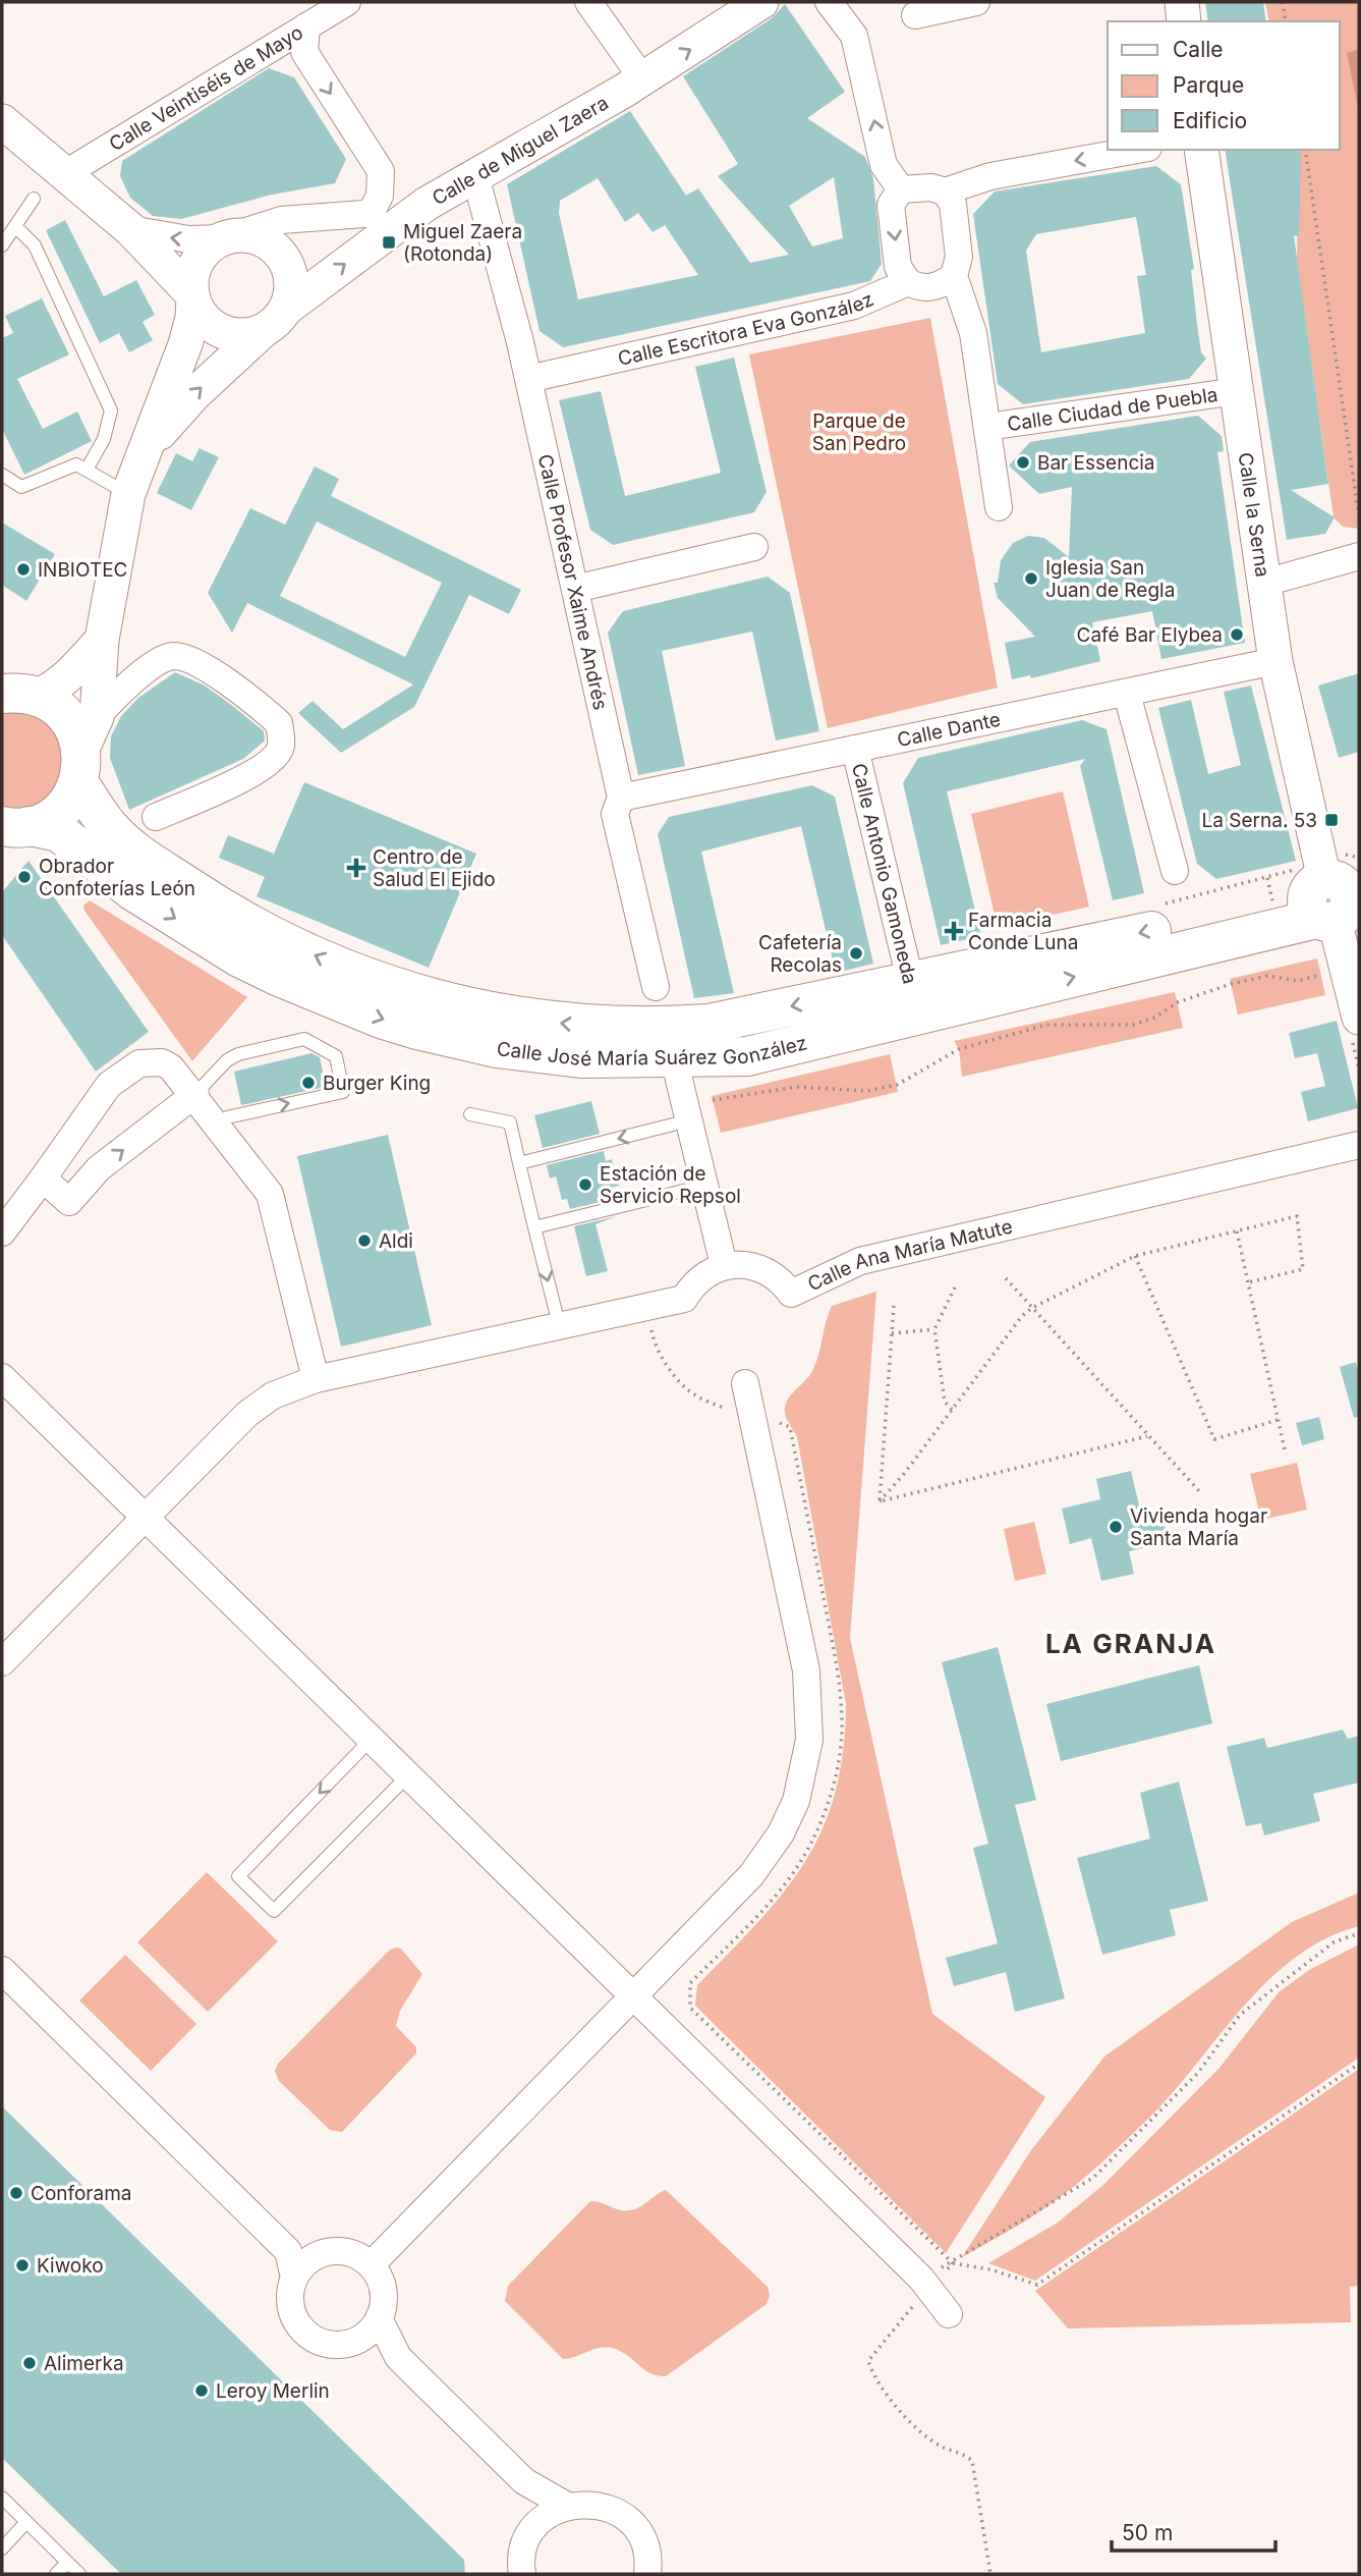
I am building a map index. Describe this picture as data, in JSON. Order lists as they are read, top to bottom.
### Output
{
  "streets": {
    "main road": ["Calle José María Suárez González"],
    "street": [
      "Calle Veintiséis de Mayo",
      "Calle de Miguel Zaera",
      "Calle Escritora Eva González",
      "Calle Ciudad de Puebla",
      "Calle la Serna",
      "Calle Profesor Xaime Andrés",
      "Calle Dante",
      "Calle Antonio Gamoneda",
      "Calle Ana María Matute"
    ]
  },
  "crossings": [
    ["Calle de Miguel Zaera", "Calle Profesor Xaime Andrés"],
    ["Calle de Miguel Zaera", "Calle José María Suárez González"],
    ["Calle Escritora Eva González", "Calle Profesor Xaime Andrés"],
    ["Calle Ciudad de Puebla", "Calle la Serna"],
    ["Calle la Serna", "Calle Dante"],
    ["Calle la Serna", "Calle José María Suárez González"],
    ["Calle Profesor Xaime Andrés", "Calle Dante"],
    ["Calle Dante", "Calle Antonio Gamoneda"],
    ["Calle Antonio Gamoneda", "Calle José María Suárez González"]
  ],
  "one_way": ["Calle de Miguel Zaera"],
  "districts": ["LA GRANJA"],
  "parks": ["Parque de San Pedro"],
  "places": {
    "transit": ["Miguel Zaera (Rotonda)", "La Serna. 53"],
    "other": [
      "Bar Essencia",
      "INBIOTEC",
      "Iglesia San Juan de Regla",
      "Café Bar Elybea",
      "Obrador Confoterías León",
      "Cafetería Recolas",
      "Burger King",
      "Estación de Servicio Repsol",
      "Aldi",
      "Vivienda hogar Santa María",
      "Conforama",
      "Kiwoko",
      "Alimerka",
      "Leroy Merlin"
    ],
    "health": ["Centro de Salud El Ejido", "Farmacia Conde Luna"]
  },
  "legend": ["Calle", "Parque", "Edificio"],
  "scale_bar": "50 m"
}
